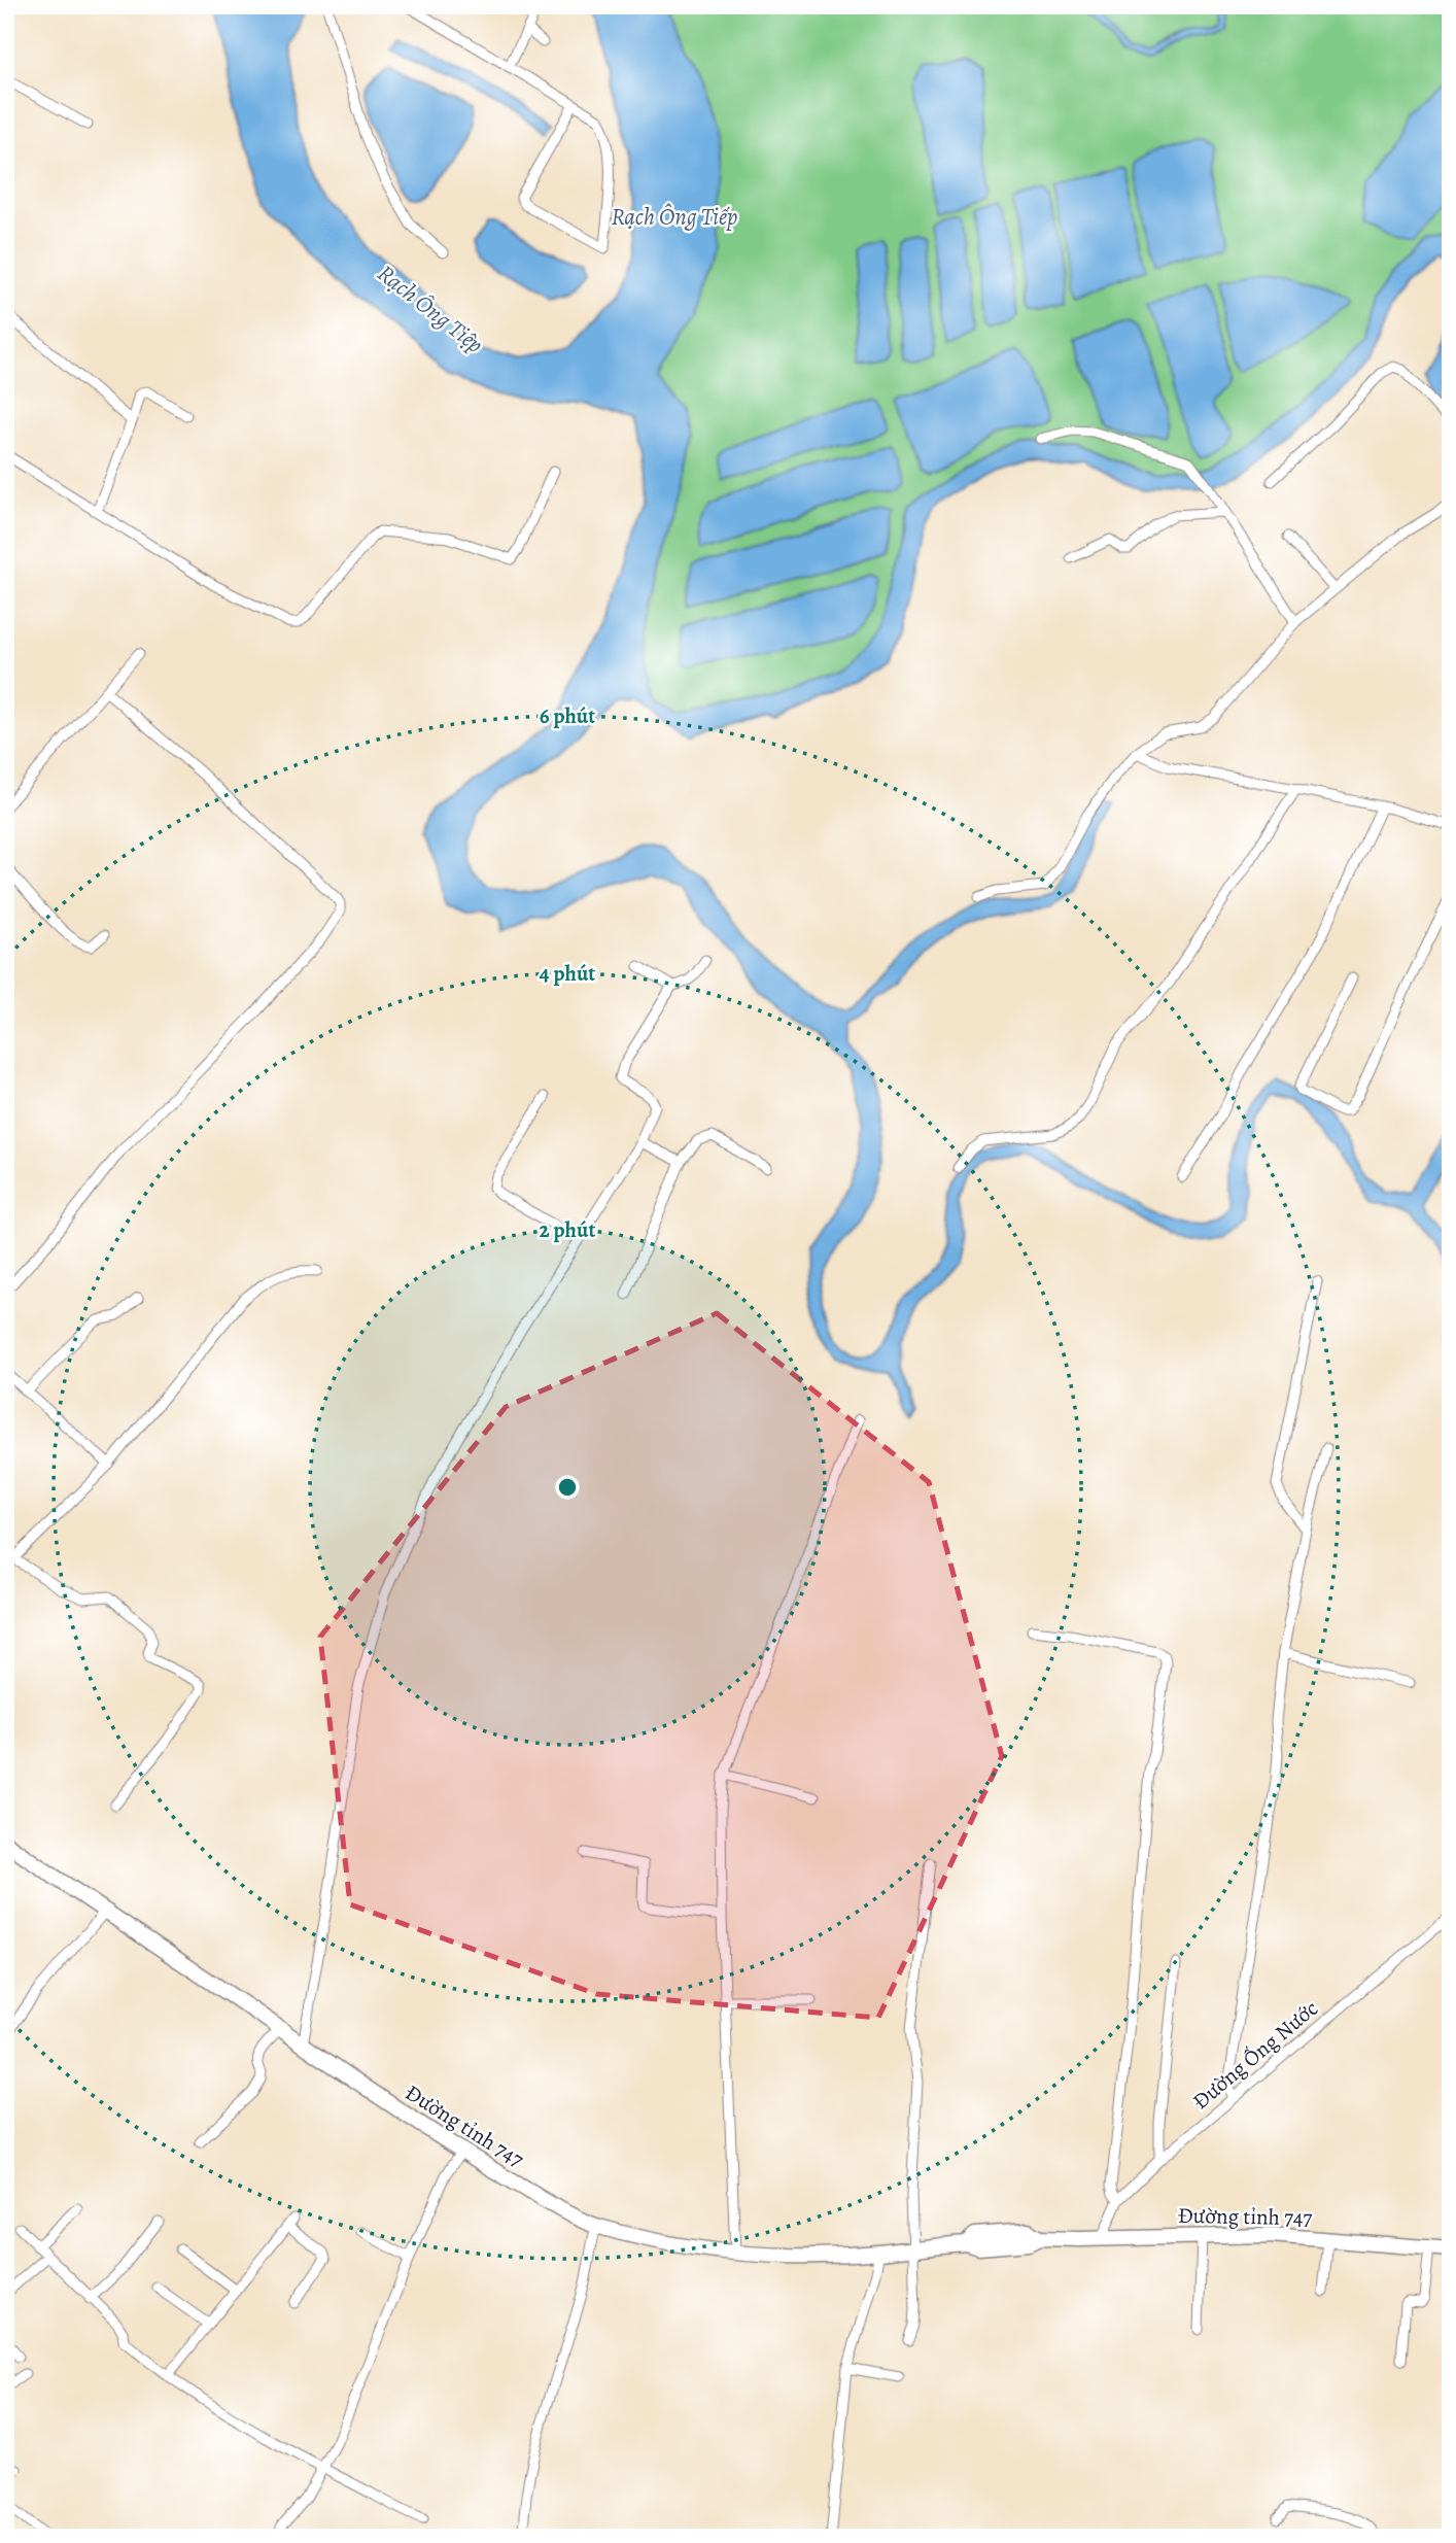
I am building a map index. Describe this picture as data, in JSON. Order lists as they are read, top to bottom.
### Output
{
  "streets": {
    "main road": ["Đường tỉnh 747"],
    "street": ["Đường Ống Nước"]
  },
  "crossings": [
    ["Đường Ống Nước", "Đường tỉnh 747"]
  ],
  "water": ["Rạch Ông Tiếp", "Rạch Ông Tiệp"],
  "rings": ["6 phút", "4 phút", "2 phút"]
}
